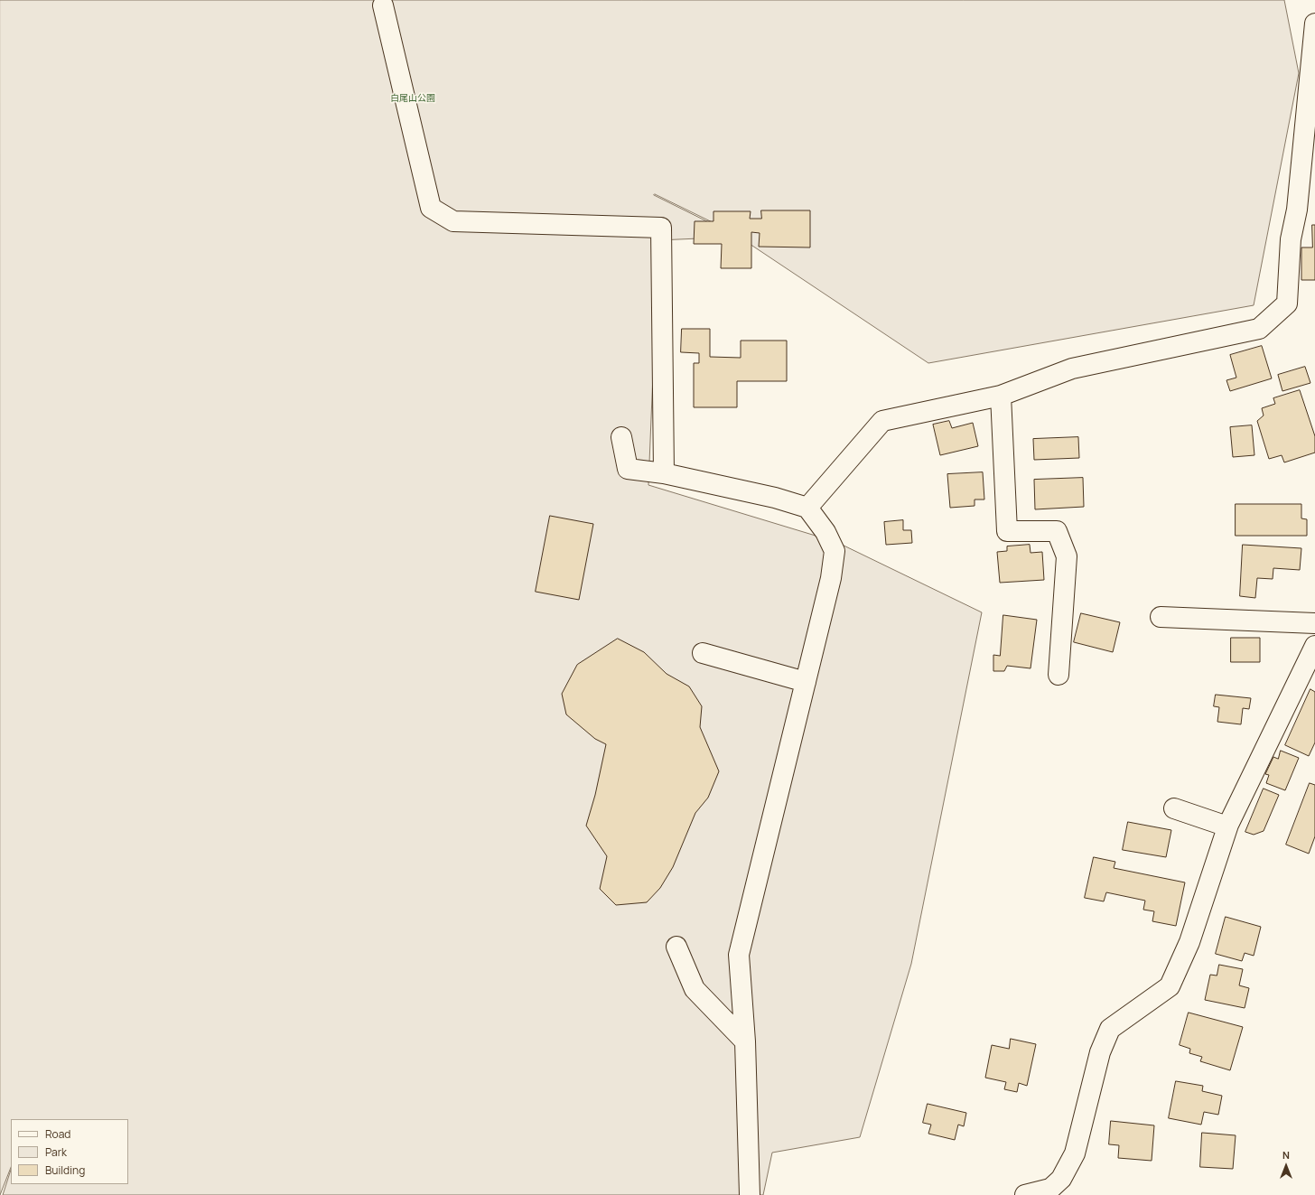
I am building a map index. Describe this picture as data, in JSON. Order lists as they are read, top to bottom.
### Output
{
  "parks": ["白尾山公園"],
  "legend": ["Road", "Park", "Building"],
  "north": "top"
}
